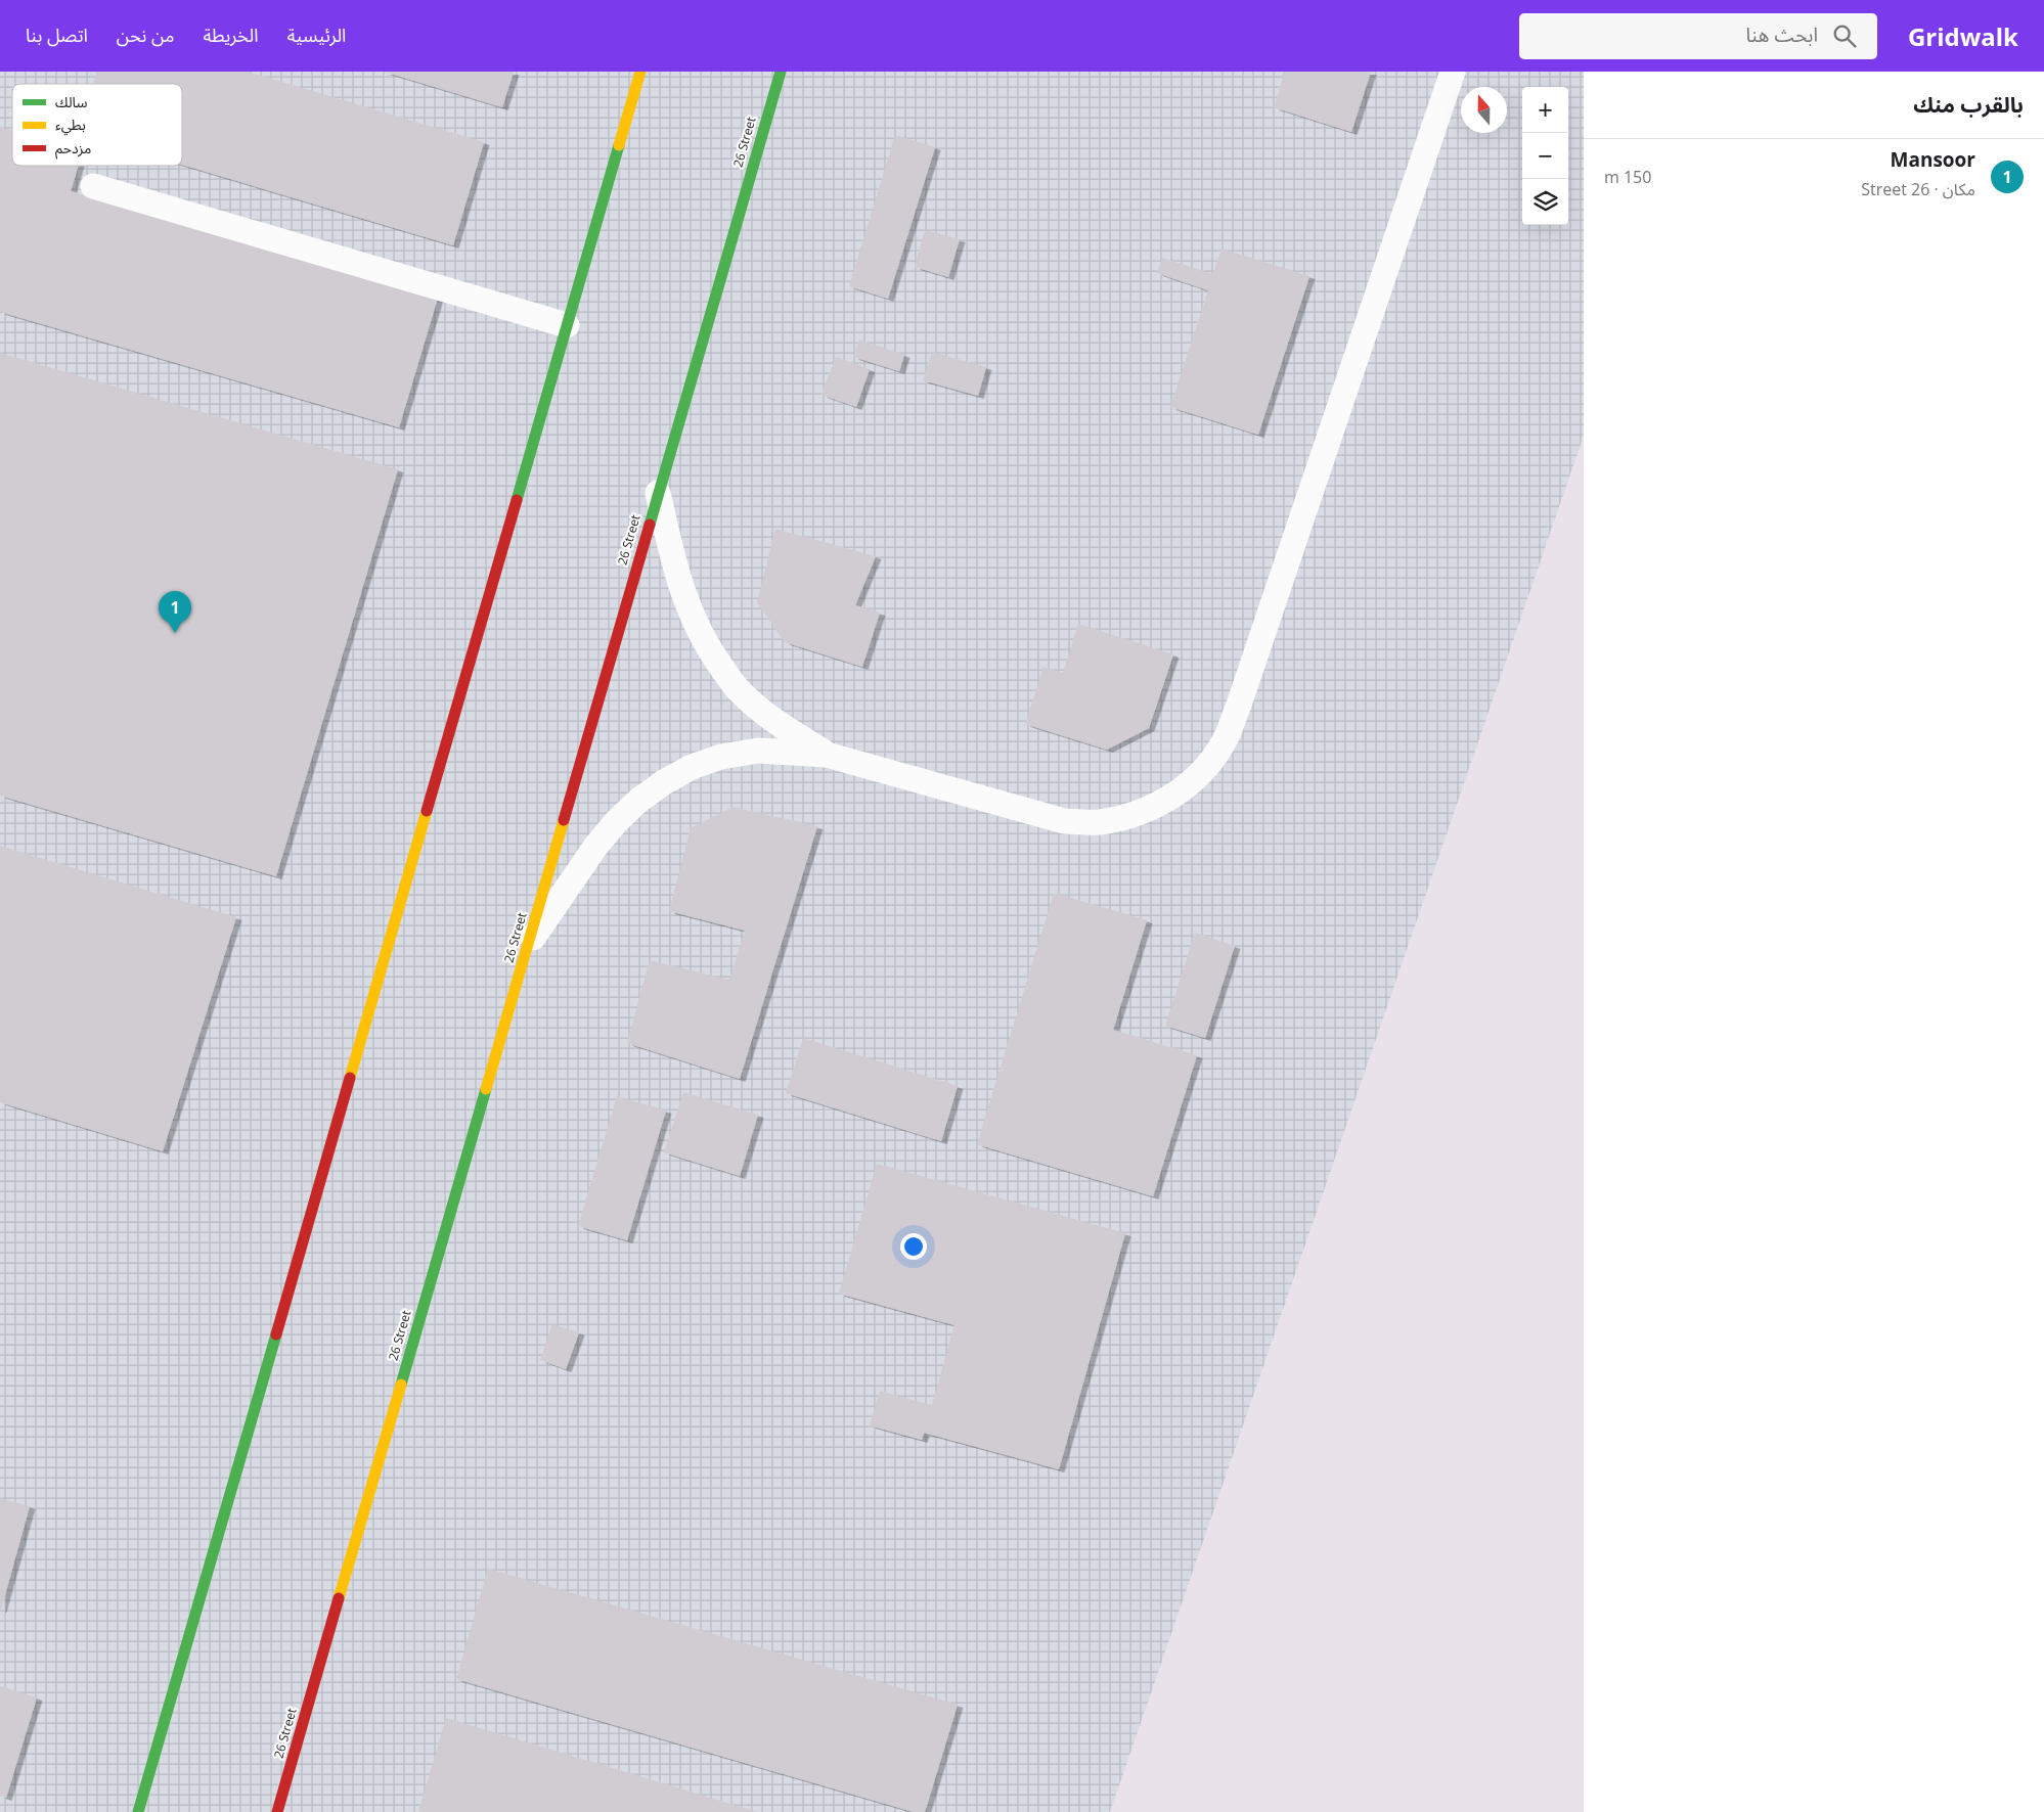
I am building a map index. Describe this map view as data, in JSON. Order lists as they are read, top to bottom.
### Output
{
  "streets": {
    "main road": ["26 Street"]
  },
  "legend": ["سالك", "بطيء", "مزدحم"],
  "north": "top",
  "page": {
    "header": "Gridwalk",
    "search": "ابحث هنا",
    "nav": [
      "الرئيسية",
      "الخريطة",
      "من نحن",
      "اتصل بنا"
    ],
    "heading": "بالقرب منك",
    "map_buttons": ["+", "−"],
    "list": [
      {
        "mark": "1",
        "name": "Mansoor",
        "note": "مكان · 26 Street",
        "value": "150 m"
      }
    ],
    "pins": "1"
  }
}
